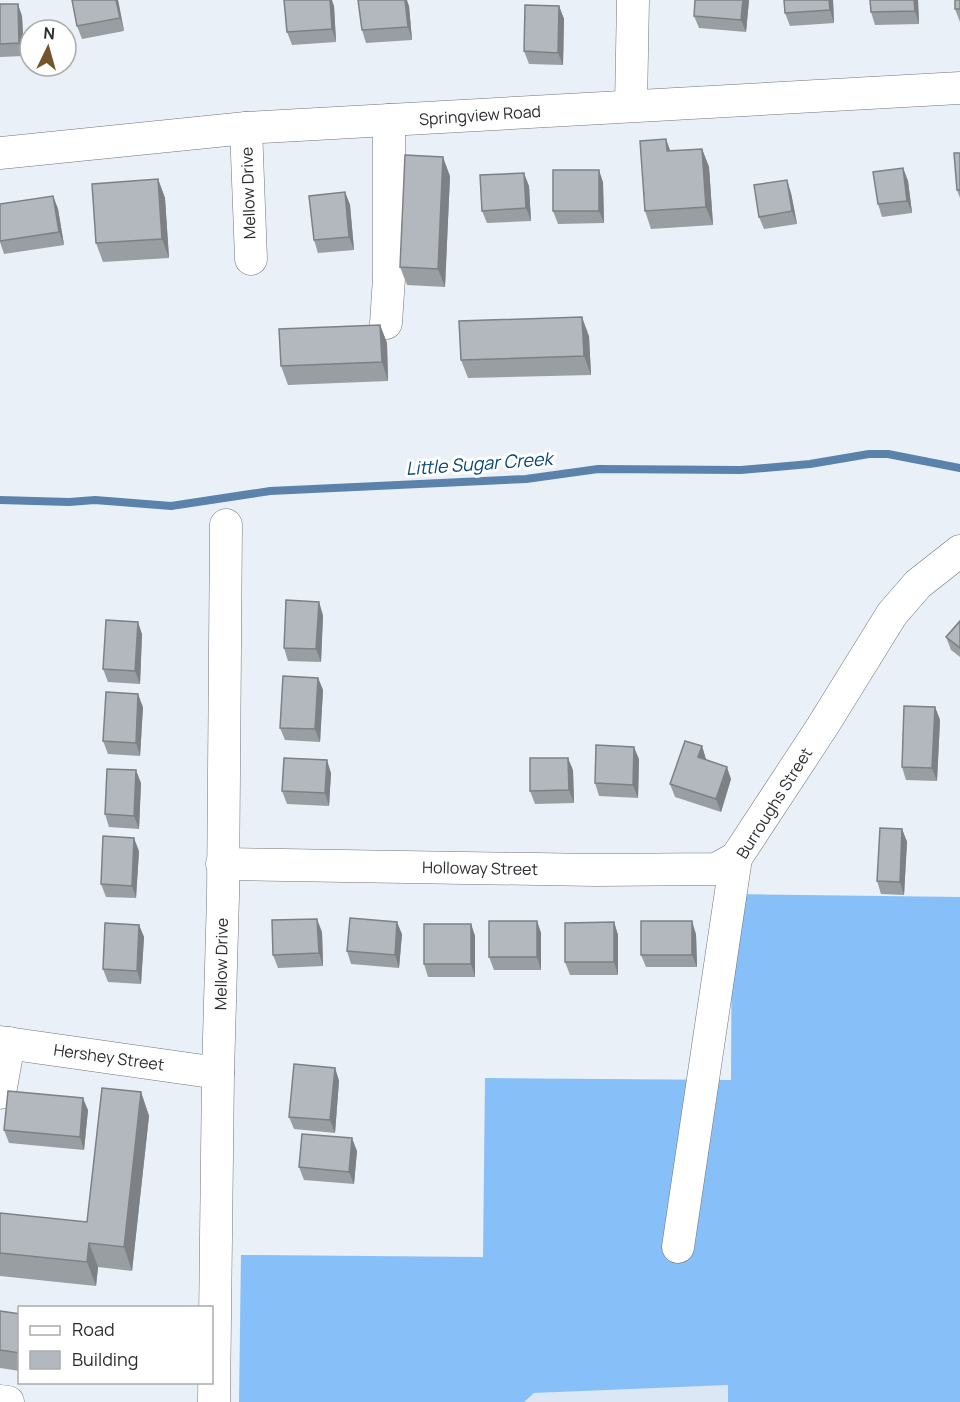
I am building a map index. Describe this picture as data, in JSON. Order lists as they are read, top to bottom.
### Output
{
  "streets": {
    "street": [
      "Springview Road",
      "Mellow Drive",
      "Burroughs Street",
      "Holloway Street",
      "Hershey Street"
    ]
  },
  "crossings": [
    ["Springview Road", "Mellow Drive"],
    ["Mellow Drive", "Holloway Street"],
    ["Mellow Drive", "Hershey Street"],
    ["Burroughs Street", "Holloway Street"]
  ],
  "water": ["Little Sugar Creek"],
  "legend": ["Road", "Building"],
  "north": "top"
}
